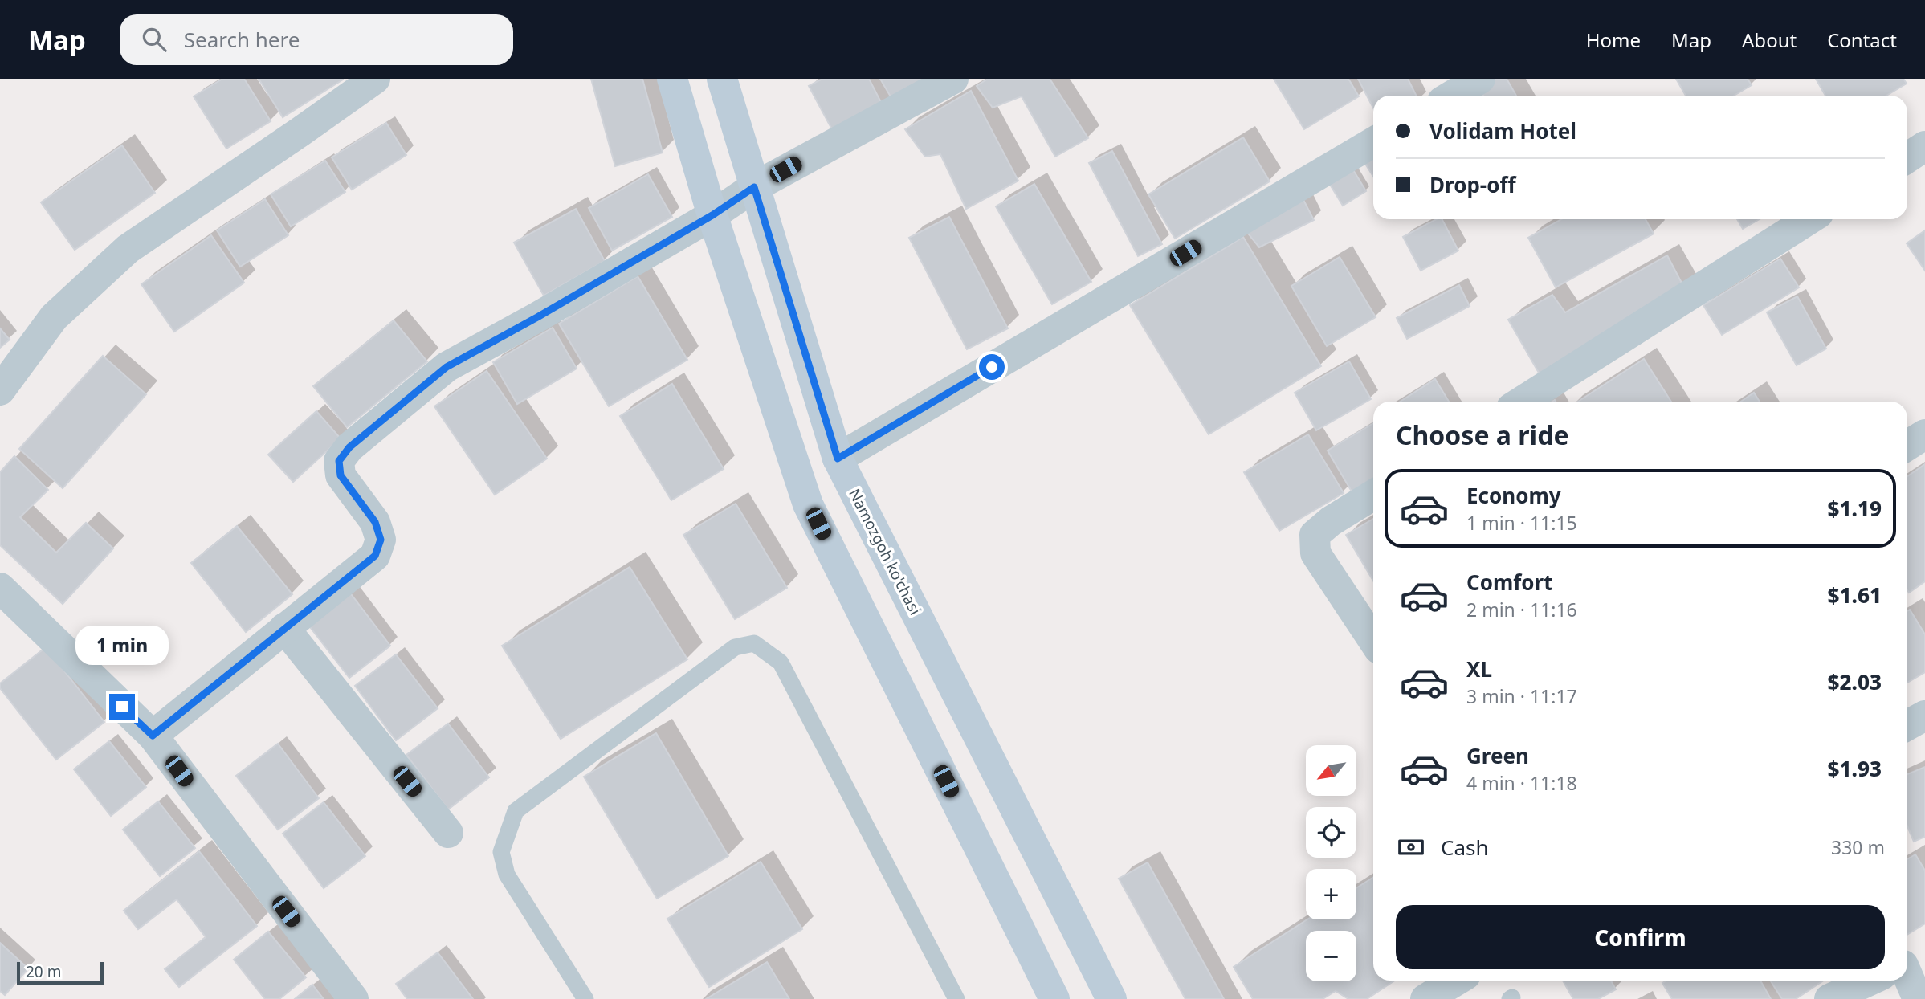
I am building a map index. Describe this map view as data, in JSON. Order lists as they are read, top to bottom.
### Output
{
  "streets": {
    "main road": ["Namozgoh ko'chasi"]
  },
  "scale_bar": "20 m",
  "north": "bottom left",
  "page": {
    "header": "Map",
    "search": "Search here",
    "nav": [
      "Home",
      "Map",
      "About",
      "Contact"
    ],
    "banner": ["Volidam Hotel", "Drop-off"],
    "heading": "Choose a ride",
    "list": [
      {
        "name": "Economy",
        "note": "1 min · 11:15",
        "value": "$1.19"
      },
      {
        "name": "Comfort",
        "note": "2 min · 11:16",
        "value": "$1.61"
      },
      {
        "name": "XL",
        "note": "3 min · 11:17",
        "value": "$2.03"
      },
      {
        "name": "Green",
        "note": "4 min · 11:18",
        "value": "$1.93"
      }
    ],
    "bubble": "1 min",
    "map_buttons": ["+", "−"],
    "pay": ["Cash", "330 m"],
    "buttons": "Confirm",
    "scale": "20 m"
  }
}
